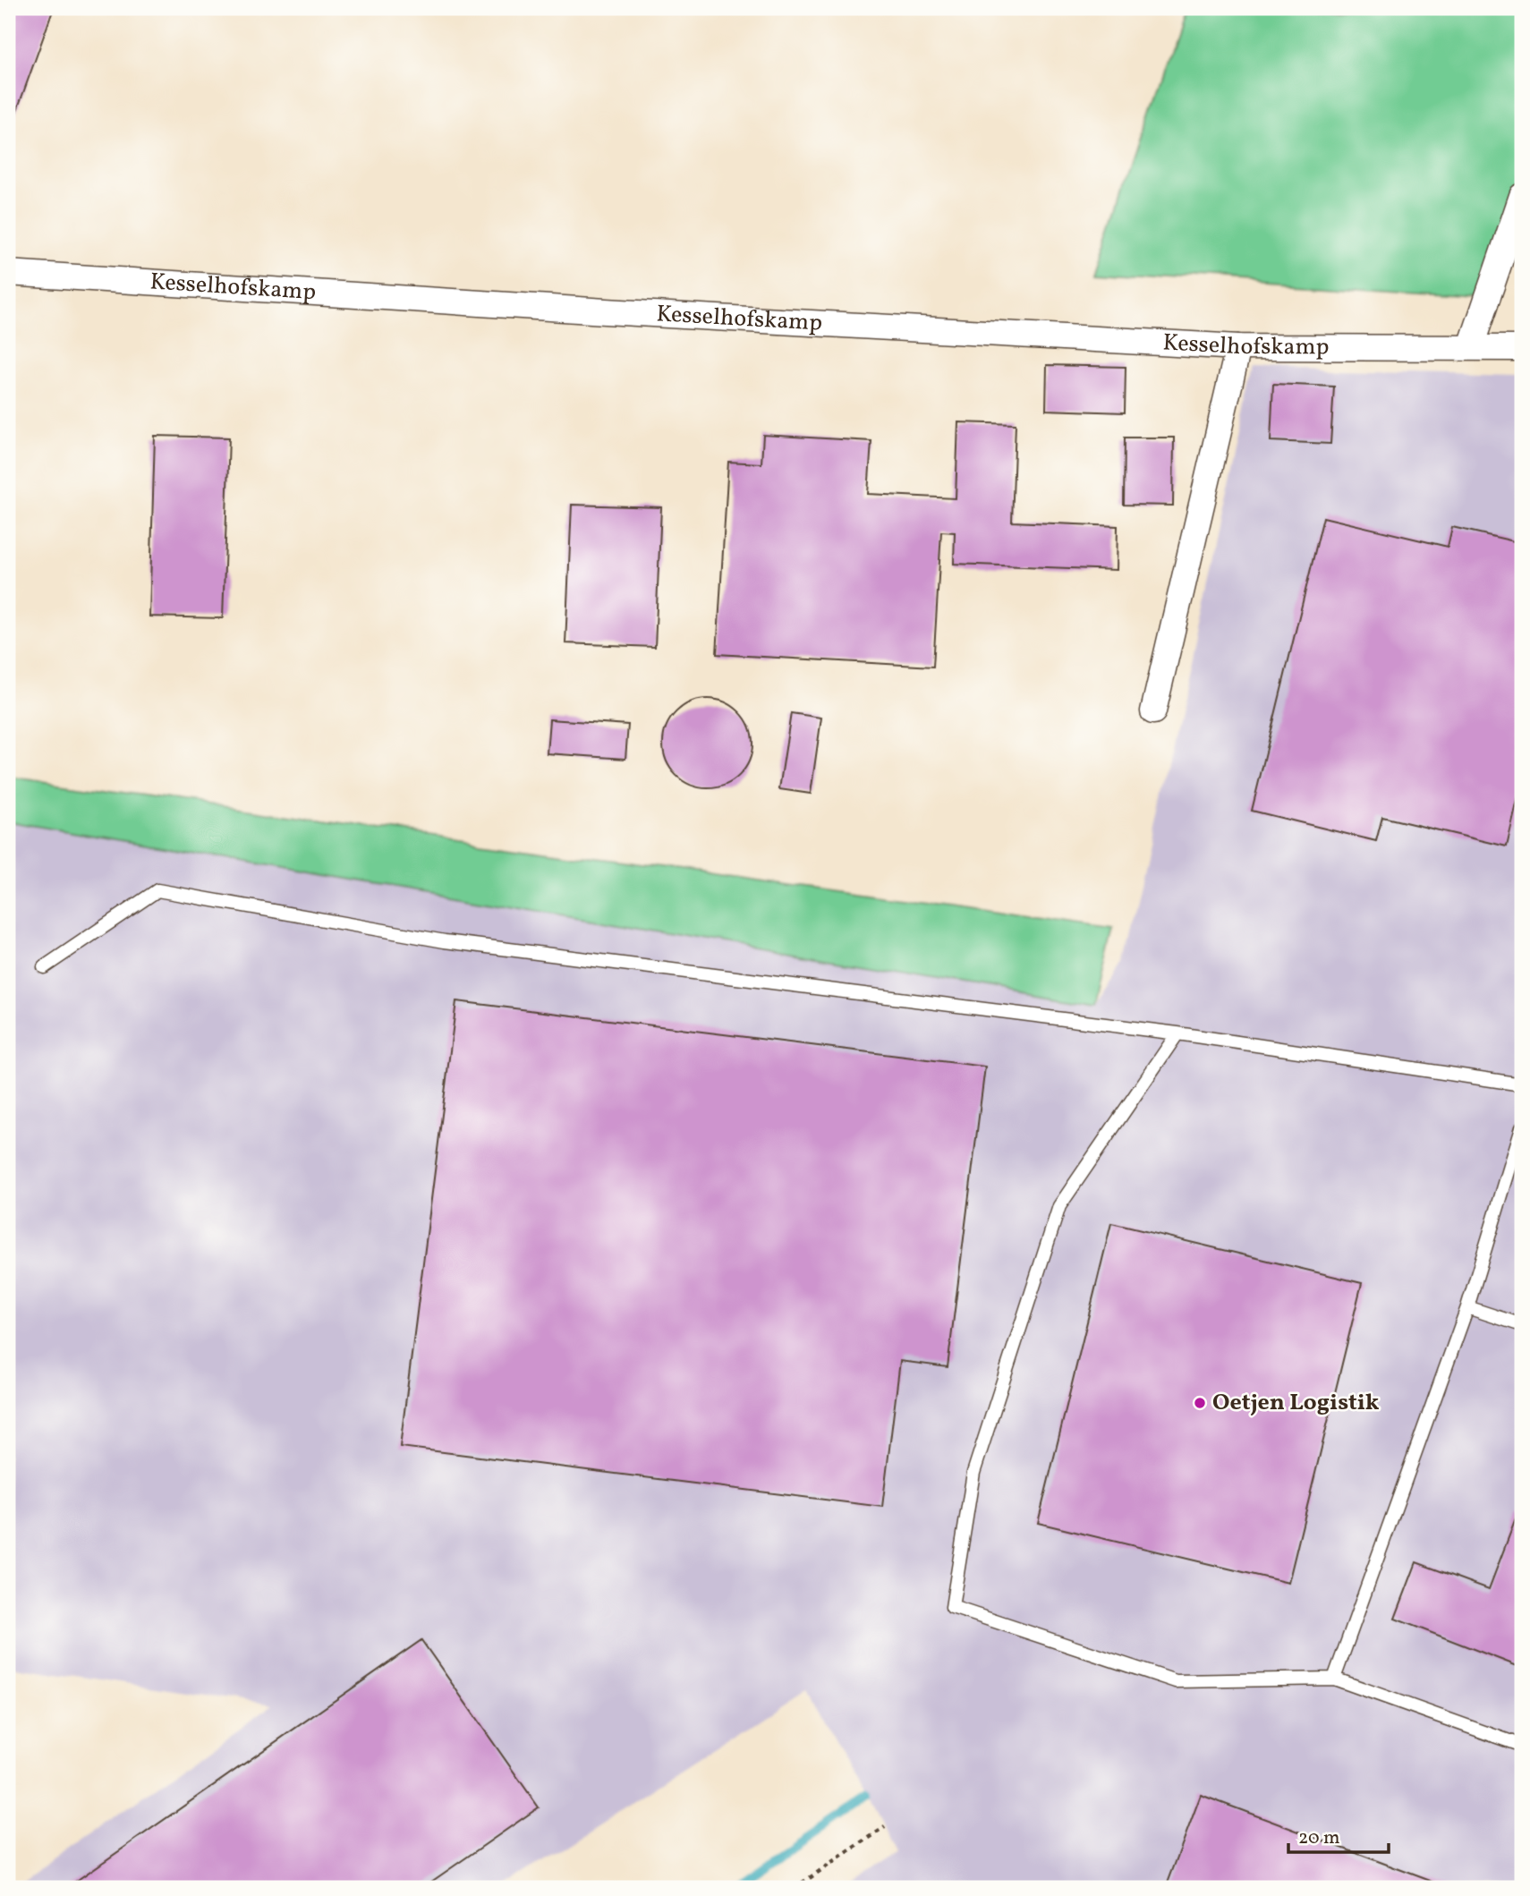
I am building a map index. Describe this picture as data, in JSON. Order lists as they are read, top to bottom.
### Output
{
  "streets": {
    "street": ["Kesselhofskamp"]
  },
  "places": ["Oetjen Logistik"],
  "scale_bar": "20 m"
}
